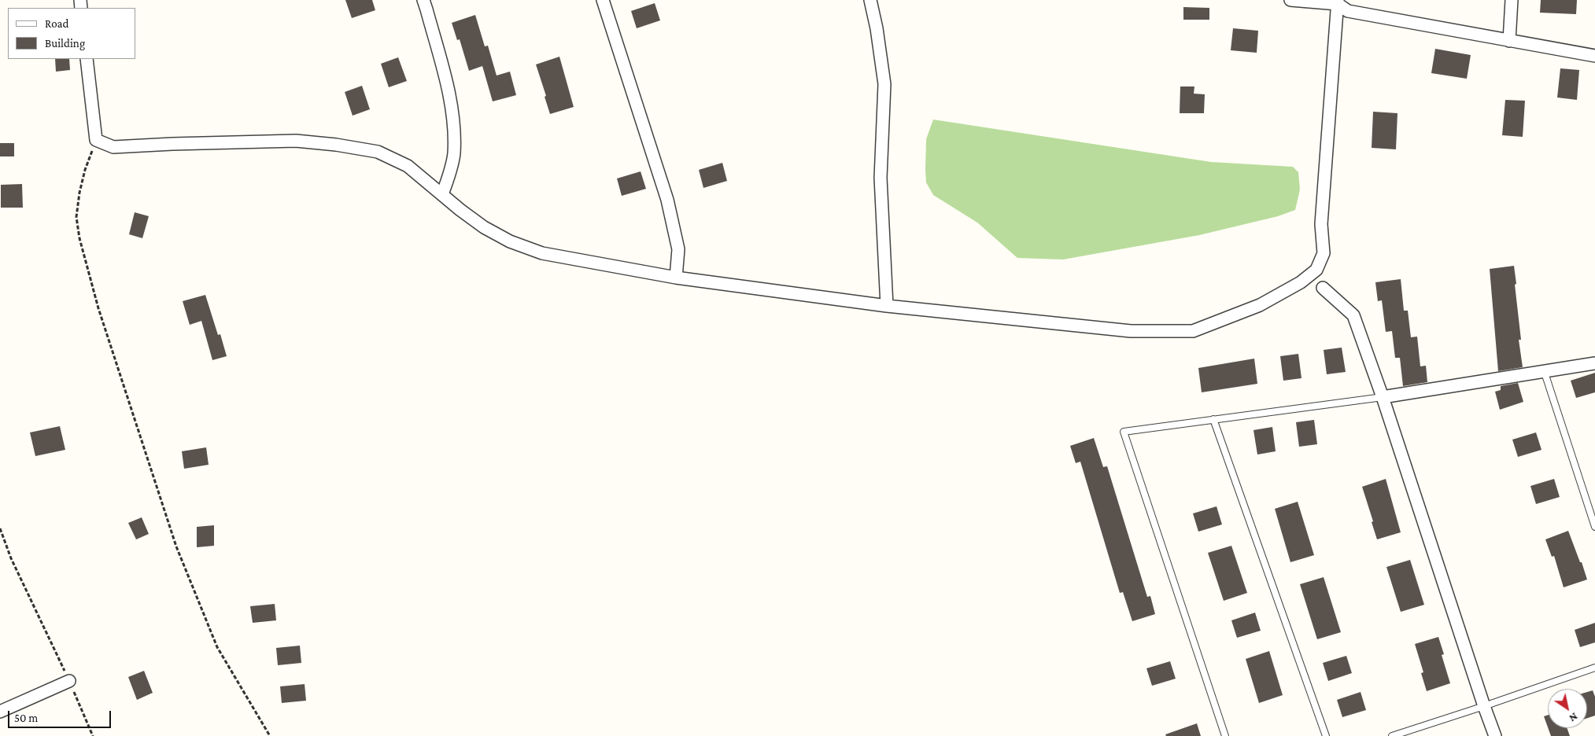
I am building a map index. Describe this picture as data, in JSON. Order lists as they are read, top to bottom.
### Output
{
  "legend": ["Road", "Building"],
  "scale_bar": "50 m",
  "north": "bottom right"
}
